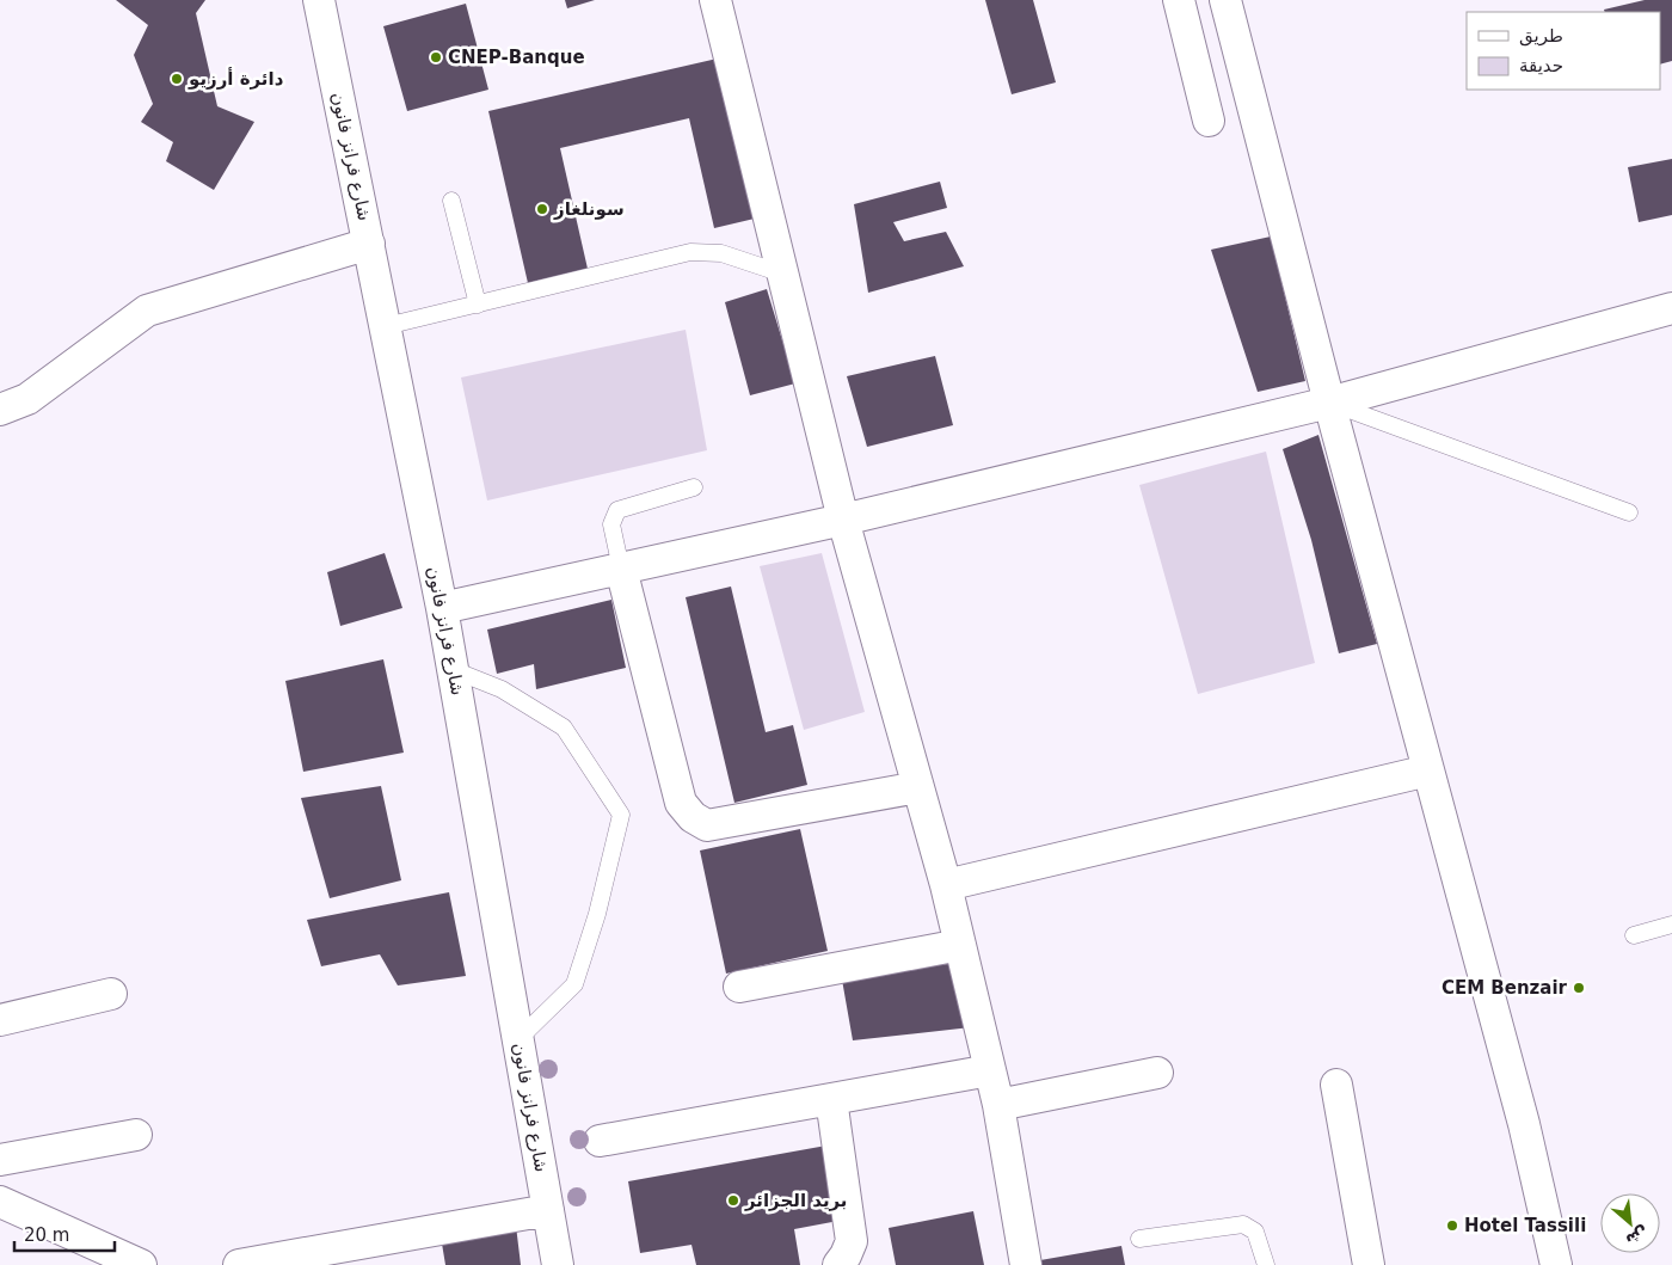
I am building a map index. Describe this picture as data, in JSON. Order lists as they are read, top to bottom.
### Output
{
  "streets": {
    "street": ["شارع فرانز فانون"]
  },
  "places": [
    "CNEP-Banque",
    "دائرة أرزيو",
    "سونلغاز",
    "CEM Benzair",
    "بريد الجزائر",
    "Hotel Tassili"
  ],
  "legend": ["طريق", "حديقة"],
  "scale_bar": "20 m",
  "north": "bottom right"
}
